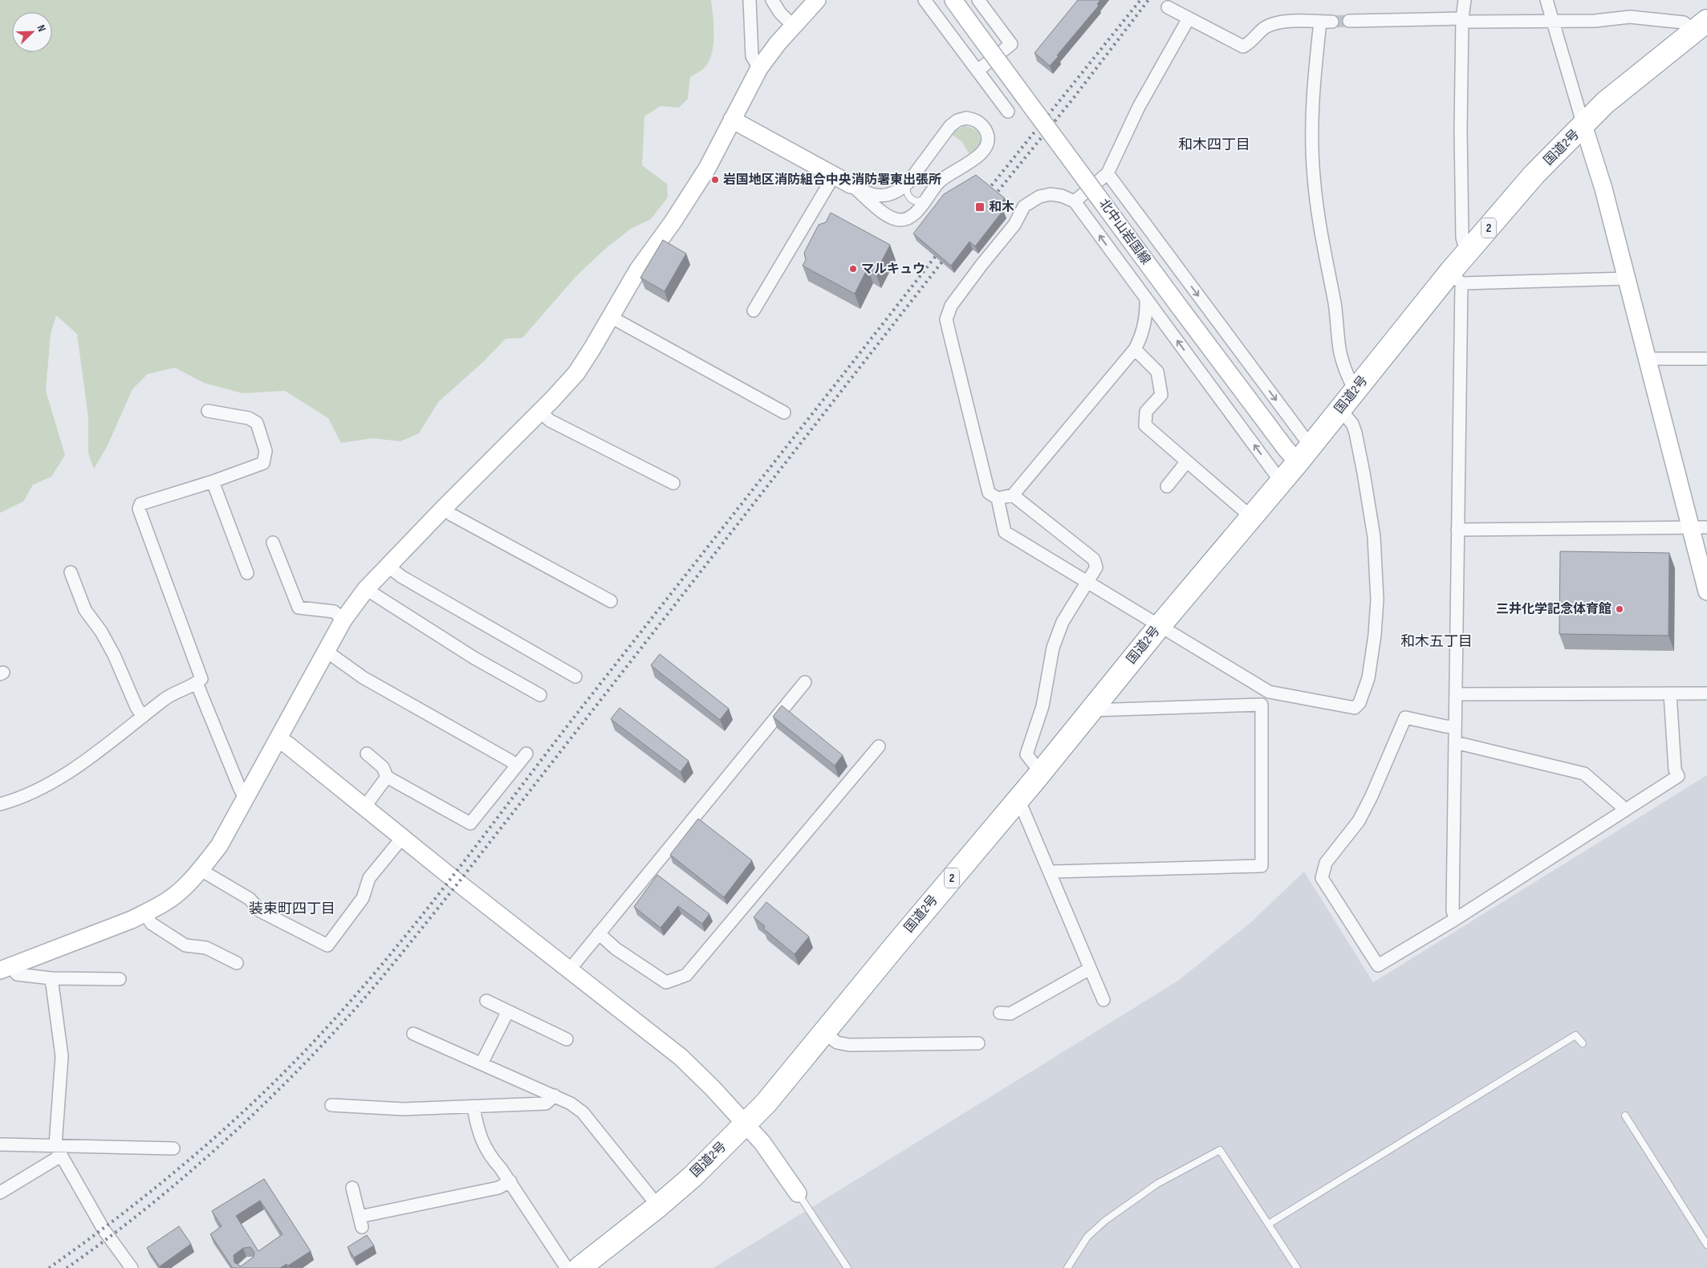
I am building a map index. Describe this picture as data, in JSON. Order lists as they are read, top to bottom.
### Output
{
  "streets": {
    "highway": ["国道2号", "2"],
    "street": ["北中山岩国線"]
  },
  "crossings": [
    ["国道2号", "北中山岩国線"]
  ],
  "districts": ["和木四丁目", "和木五丁目", "装束町四丁目"],
  "places": {
    "other": ["岩国地区消防組合中央消防署東出張所", "マルキュウ", "三井化学記念体育館"],
    "transit": ["和木"]
  },
  "north": "top right"
}
